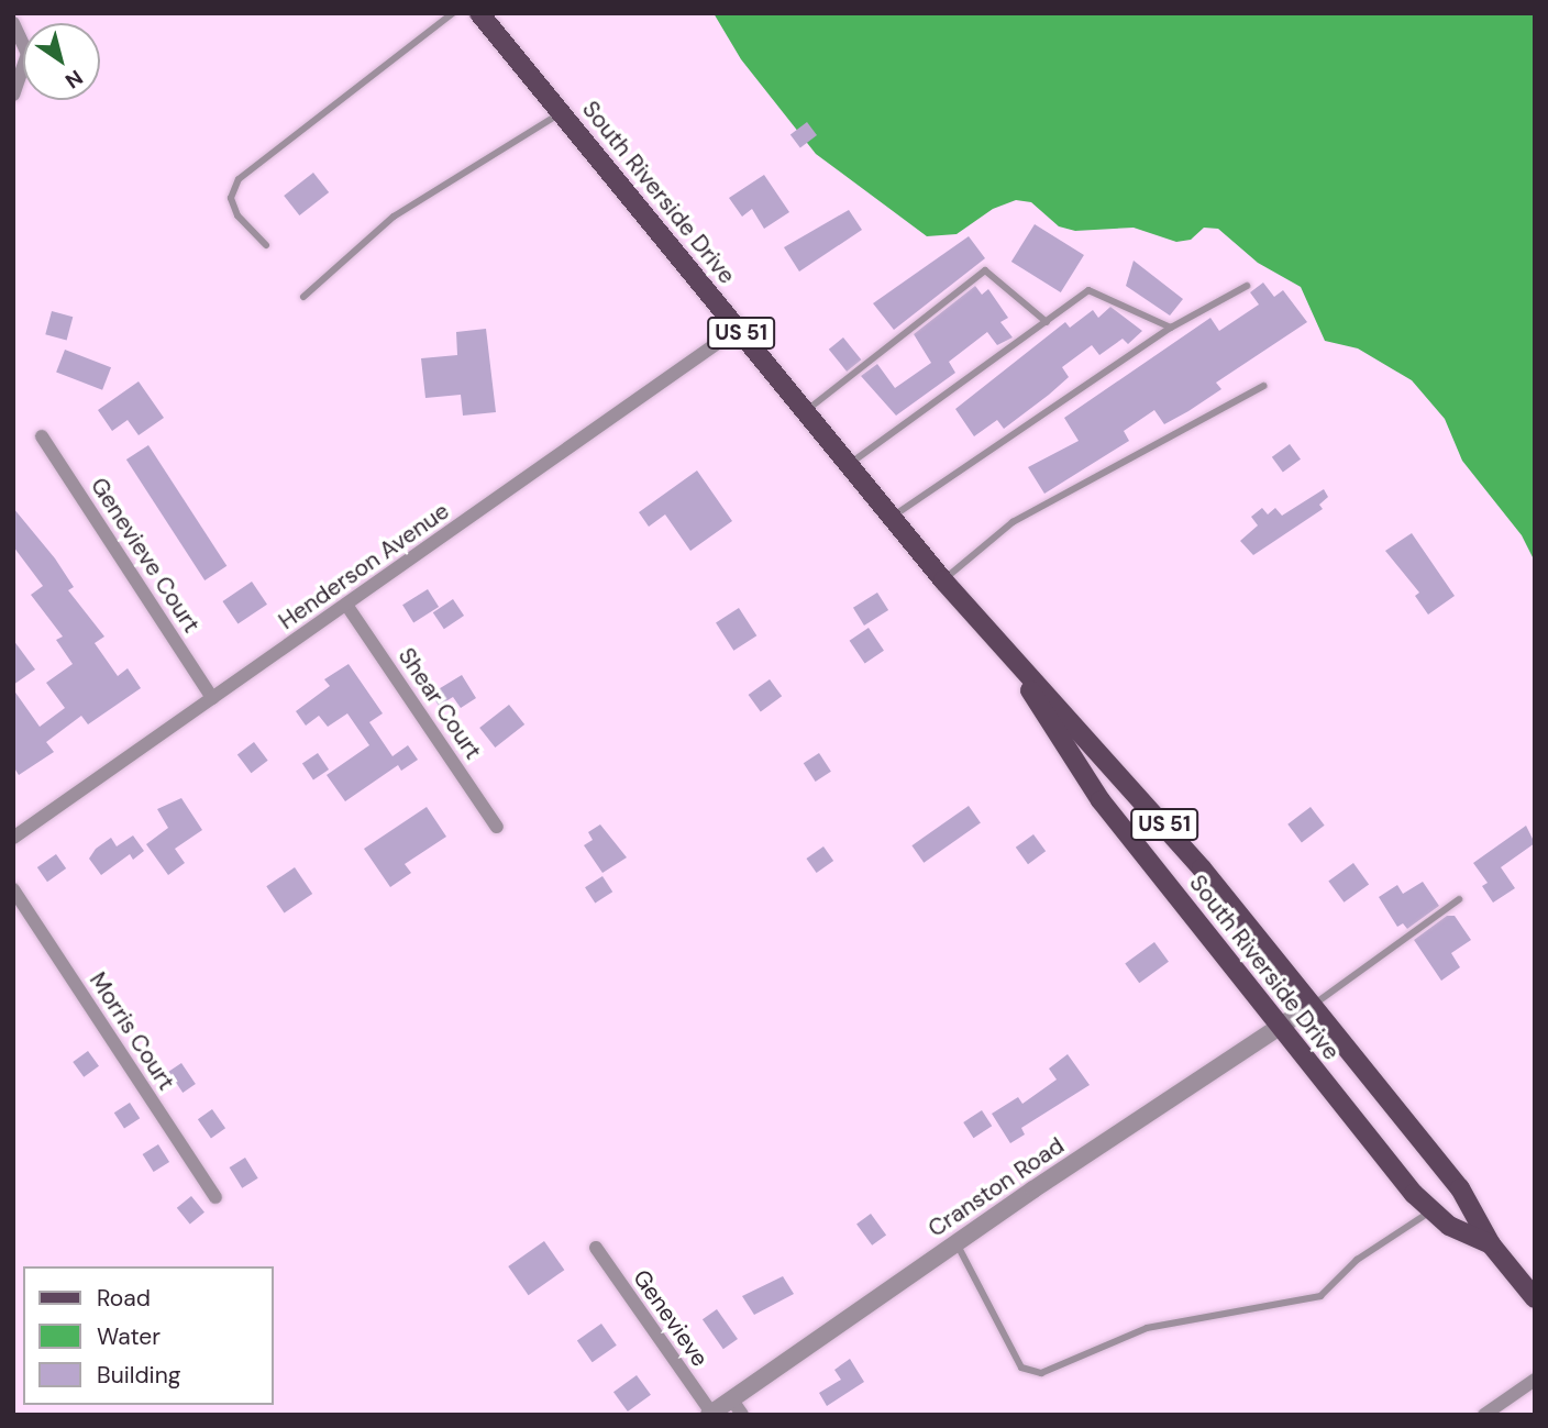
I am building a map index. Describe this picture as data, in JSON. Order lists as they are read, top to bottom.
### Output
{
  "streets": {
    "main road": ["South Riverside Drive", "US 51"],
    "street": [
      "Genevieve Court",
      "Henderson Avenue",
      "Shear Court",
      "Morris Court",
      "Cranston Road",
      "Genevieve"
    ]
  },
  "crossings": [
    ["South Riverside Drive", "Henderson Avenue"],
    ["South Riverside Drive", "Cranston Road"],
    ["Genevieve Court", "Henderson Avenue"],
    ["Henderson Avenue", "Shear Court"],
    ["Cranston Road", "Genevieve"]
  ],
  "legend": ["Road", "Water", "Building"],
  "north": "bottom right"
}
